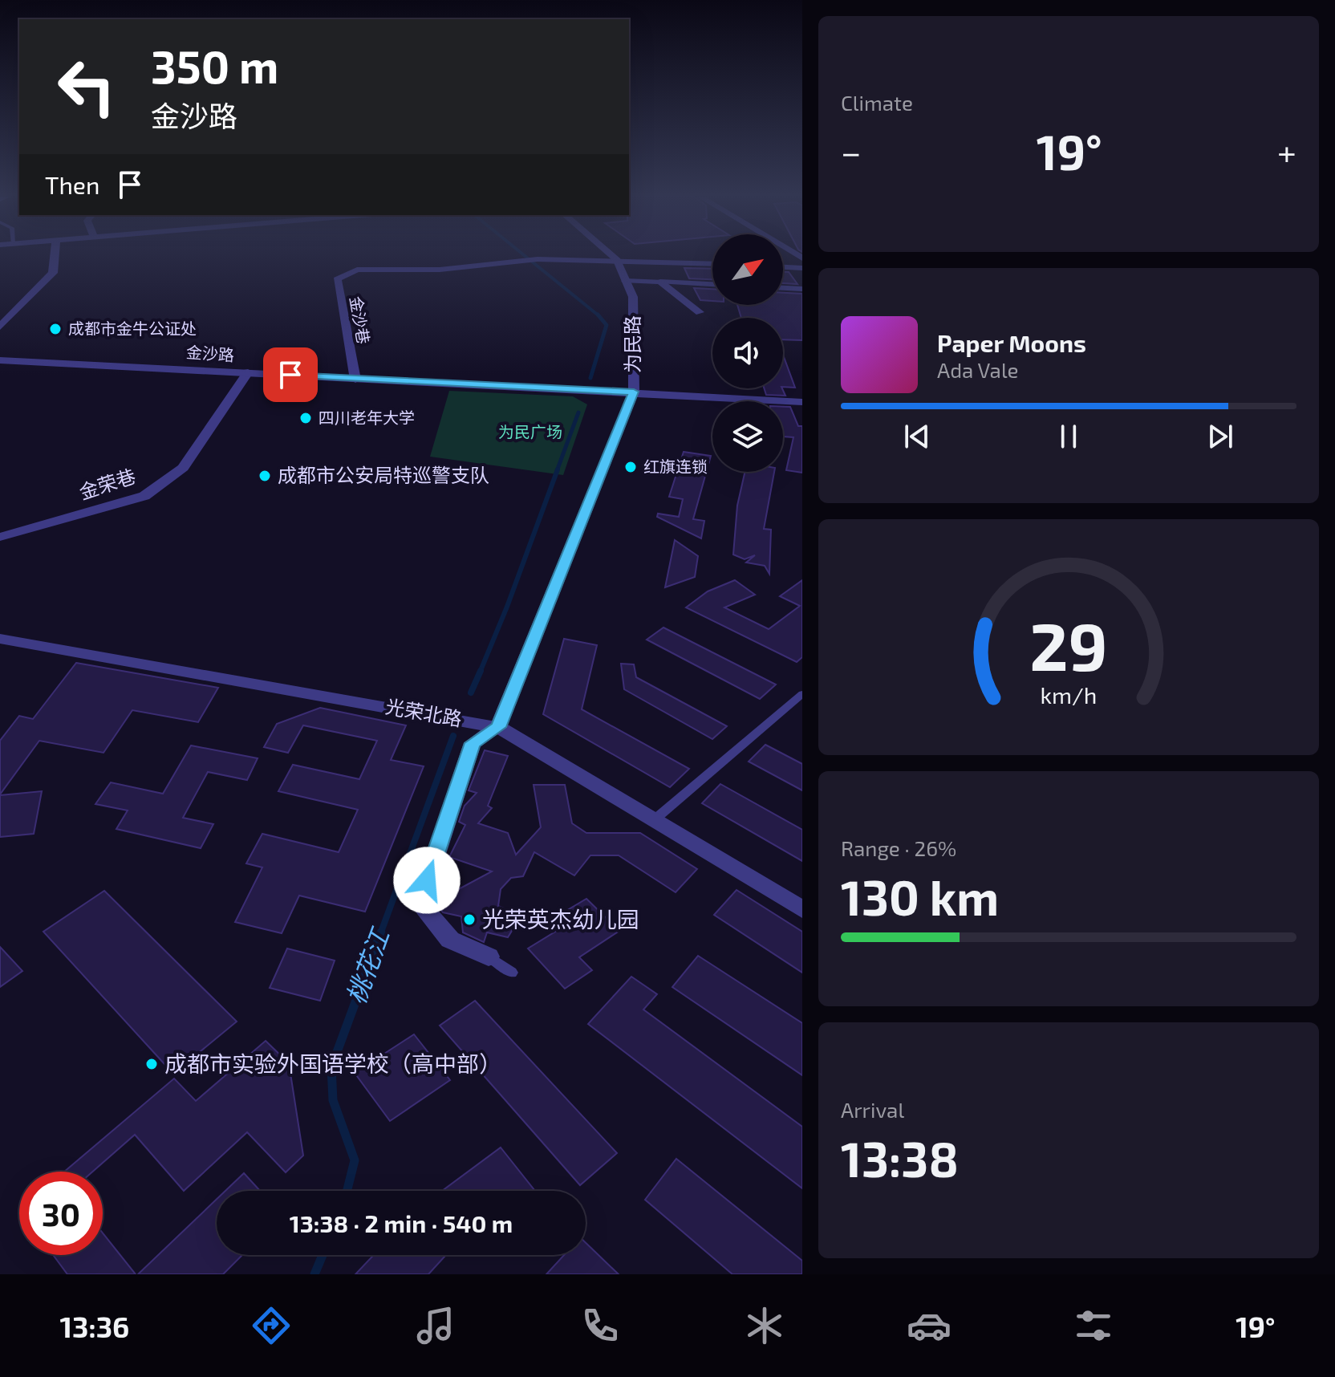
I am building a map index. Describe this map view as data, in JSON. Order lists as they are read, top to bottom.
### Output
{
  "streets": {
    "street": [
      "金沙巷",
      "为民路",
      "金沙路",
      "金荣巷",
      "光荣北路"
    ]
  },
  "crossings": [
    ["金沙巷", "为民路"],
    ["金沙巷", "金沙路"],
    ["为民路", "金沙路"],
    ["为民路", "光荣北路"],
    ["金沙路", "金荣巷"]
  ],
  "water": ["桃花江"],
  "parks": ["为民广场"],
  "places": [
    "成都市金牛公证处",
    "四川老年大学",
    "红旗连锁",
    "成都市公安局特巡警支队",
    "光荣英杰幼儿园",
    "成都市实验外国语学校（高中部）"
  ],
  "north": "top right",
  "page": {
    "tile": [
      "Climate",
      ["Range · 26%", "130 km"],
      ["Arrival", "13:38"]
    ],
    "turn": ["350 m", "金沙路"],
    "heat": ["−", "19°", "+"],
    "then": "Then",
    "song": ["Paper Moons", "Ada Vale"],
    "limit": "30",
    "trip": "13:38 · 2 min · 540 m",
    "tabs": ["13:36", "19°"],
    "gauge": ["29", "km/h"]
  }
}
